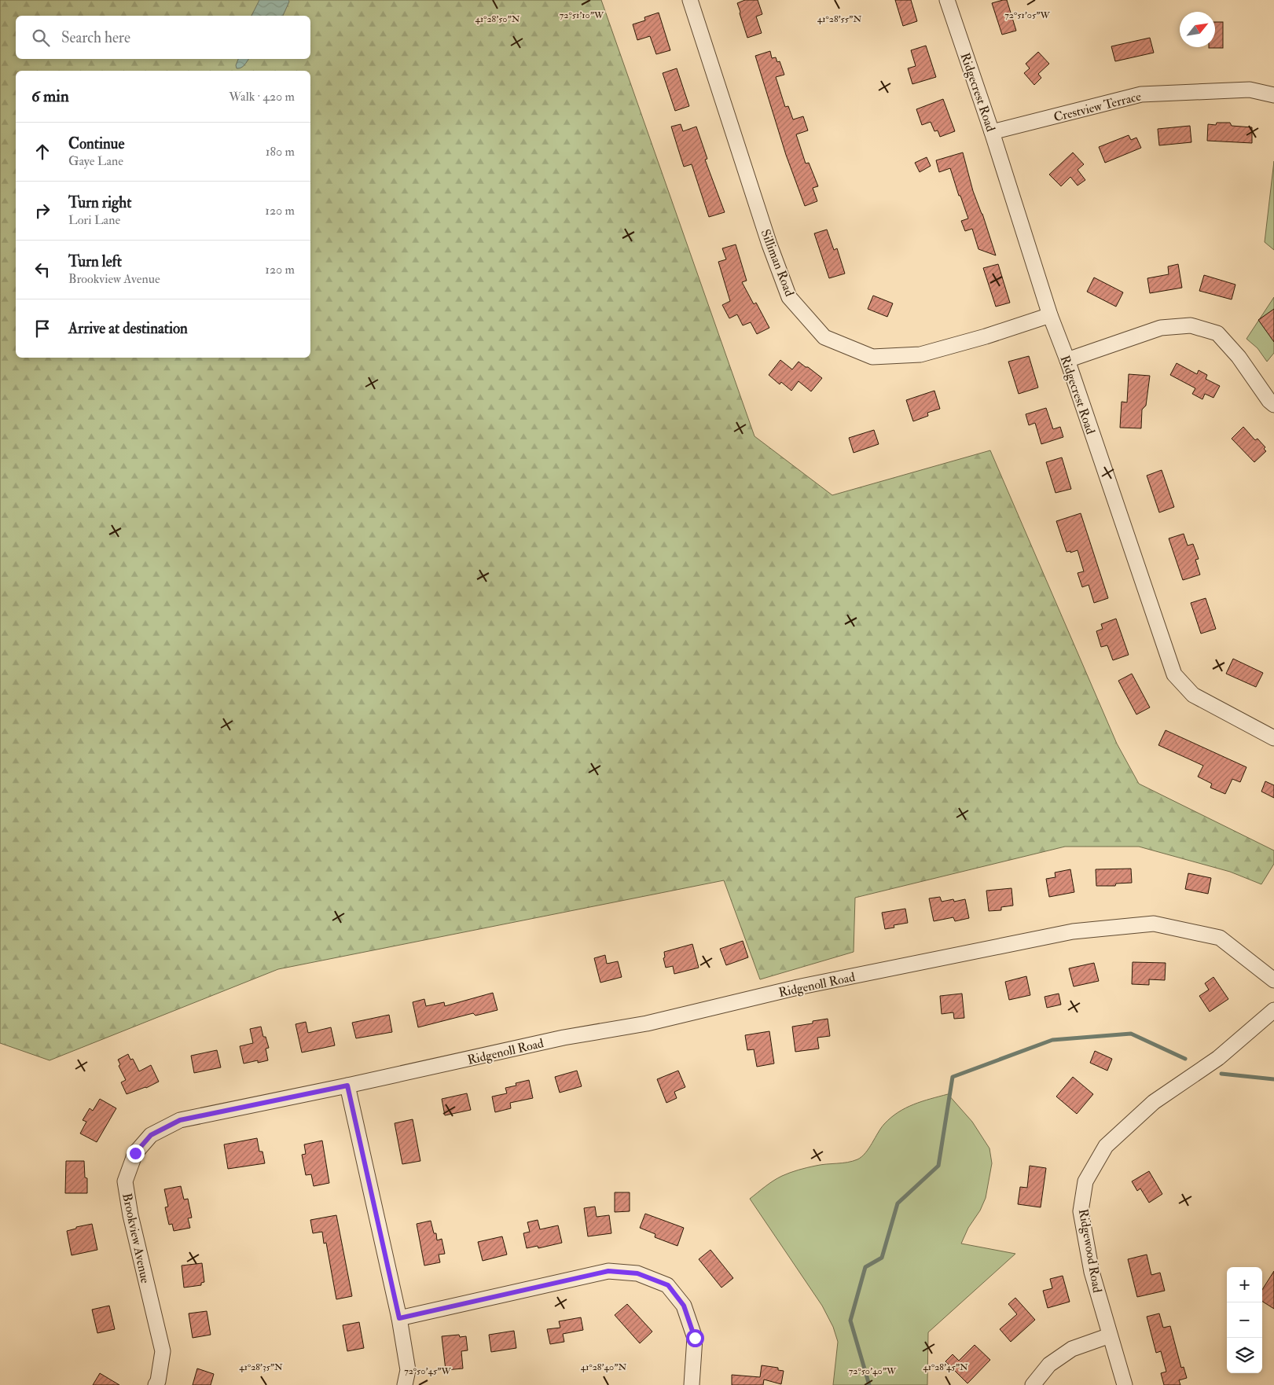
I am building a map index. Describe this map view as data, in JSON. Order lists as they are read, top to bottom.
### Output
{
  "streets": {
    "street": [
      "Ridgecrest Road",
      "Crestview Terrace",
      "Silliman Road",
      "Ridgenoll Road",
      "Brookview Avenue",
      "Ridgewood Road"
    ]
  },
  "crossings": [
    ["Ridgecrest Road", "Crestview Terrace"],
    ["Ridgecrest Road", "Silliman Road"],
    ["Ridgenoll Road", "Brookview Avenue"]
  ],
  "north": "top right",
  "page": {
    "search": "Search here",
    "heading": ["6 min", "Walk · 420 m"],
    "list": [
      ["Continue", "Gaye Lane", "180 m"],
      ["Turn right", "Lori Lane", "120 m"],
      ["Turn left", "Brookview Avenue", "120 m"],
      "Arrive at destination"
    ],
    "map_buttons": ["+", "−"]
  },
  "coordinates": [
    "72°51'10\"W",
    "72°51'05\"W",
    "41°28'50\"N",
    "41°28'55\"N",
    "41°28'35\"N",
    "41°28'40\"N",
    "41°28'45\"N",
    "72°50'45\"W",
    "72°50'40\"W"
  ]
}
